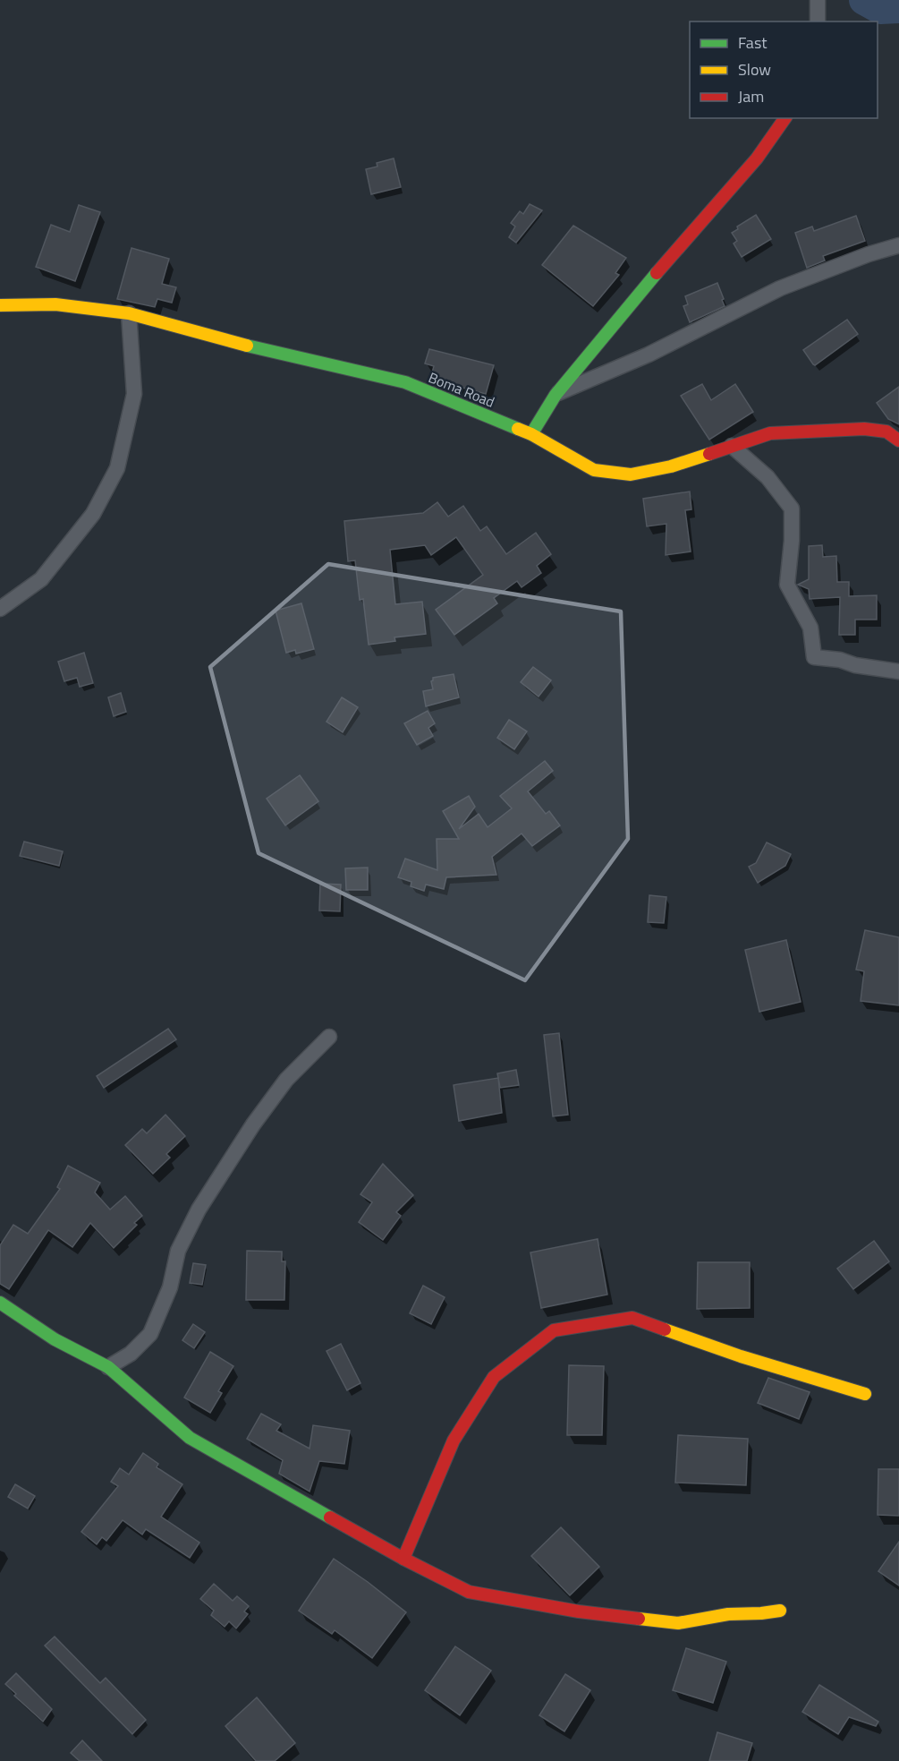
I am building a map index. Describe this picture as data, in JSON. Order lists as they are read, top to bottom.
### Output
{
  "streets": {
    "street": ["Boma Road"]
  },
  "legend": ["Fast", "Slow", "Jam"]
}
